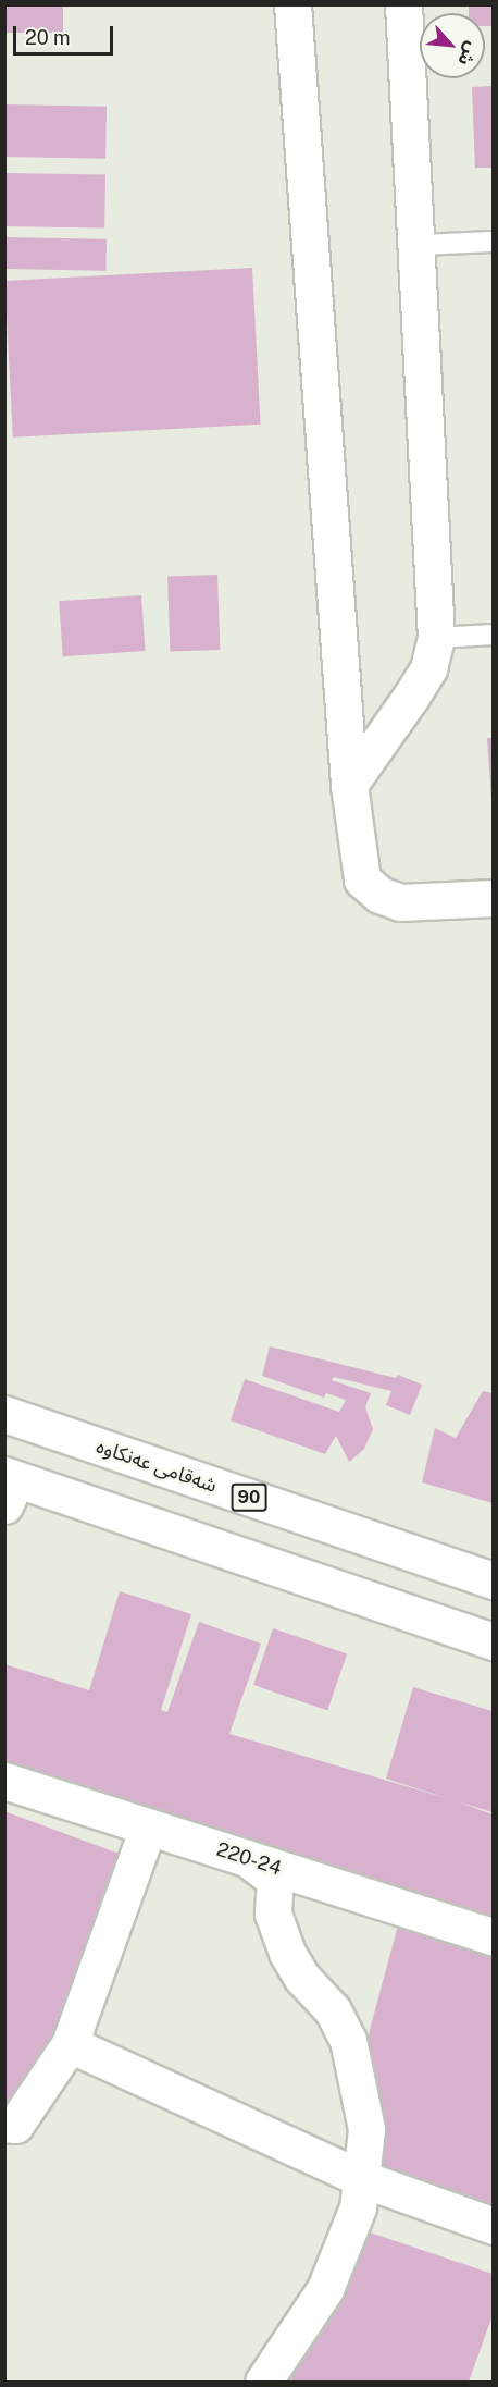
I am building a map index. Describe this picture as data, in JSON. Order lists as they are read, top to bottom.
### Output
{
  "streets": {
    "main road": ["شەقامی عەنکاوە", "90", "220-24"]
  },
  "scale_bar": "20 m",
  "north": "bottom right"
}
